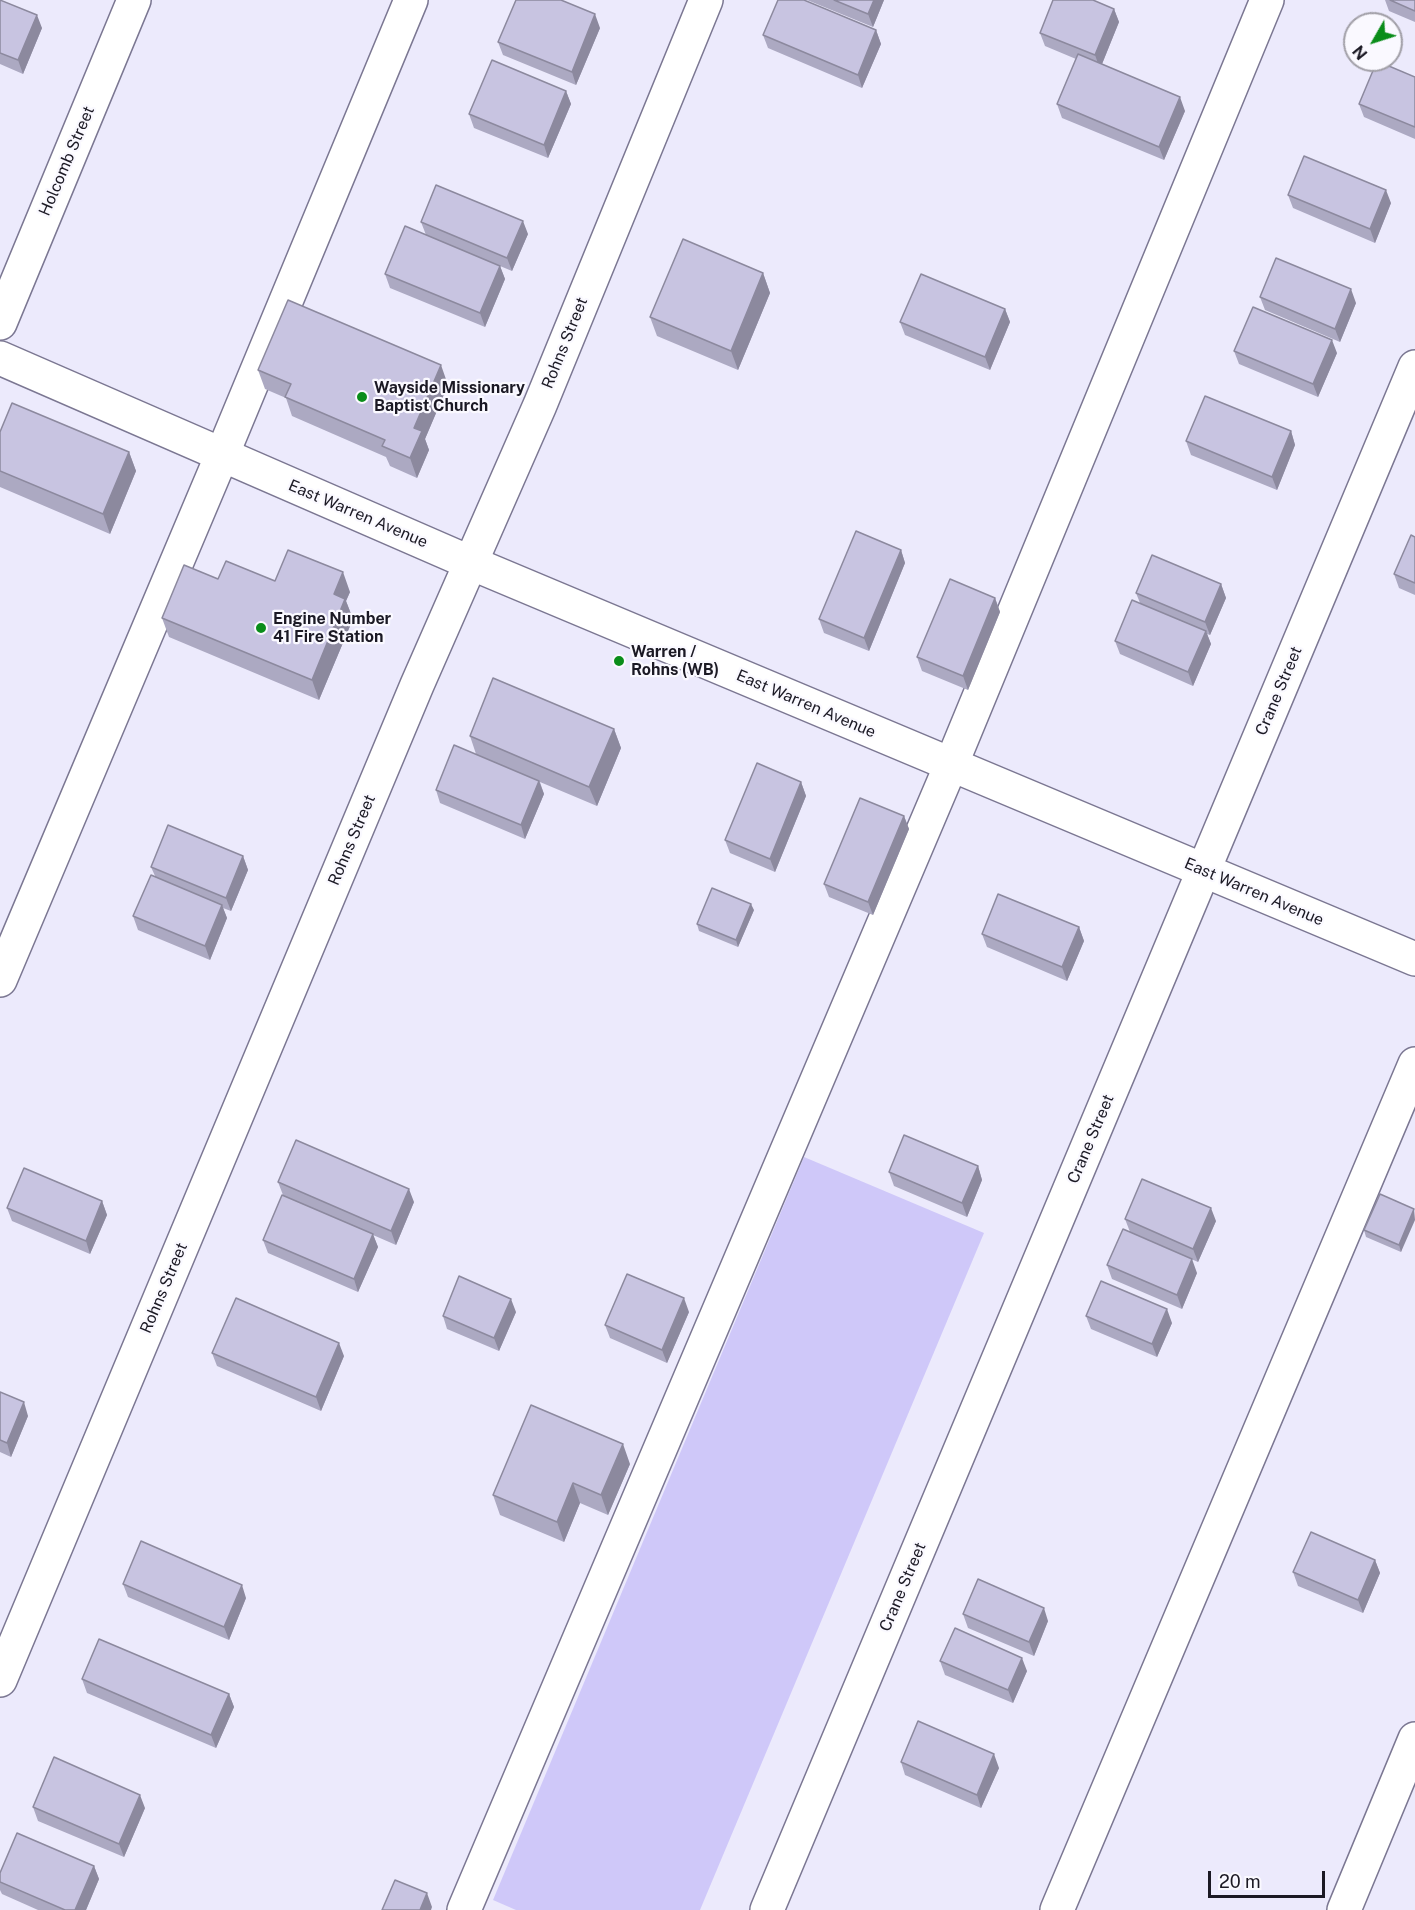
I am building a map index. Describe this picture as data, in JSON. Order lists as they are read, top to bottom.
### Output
{
  "streets": {
    "street": [
      "Holcomb Street",
      "Rohns Street",
      "East Warren Avenue",
      "Crane Street"
    ]
  },
  "crossings": [
    ["Rohns Street", "East Warren Avenue"],
    ["East Warren Avenue", "Crane Street"]
  ],
  "places": ["Wayside Missionary Baptist Church", "Engine Number 41 Fire Station", "Warren / Rohns (WB)"],
  "scale_bar": "20 m",
  "north": "bottom left"
}
